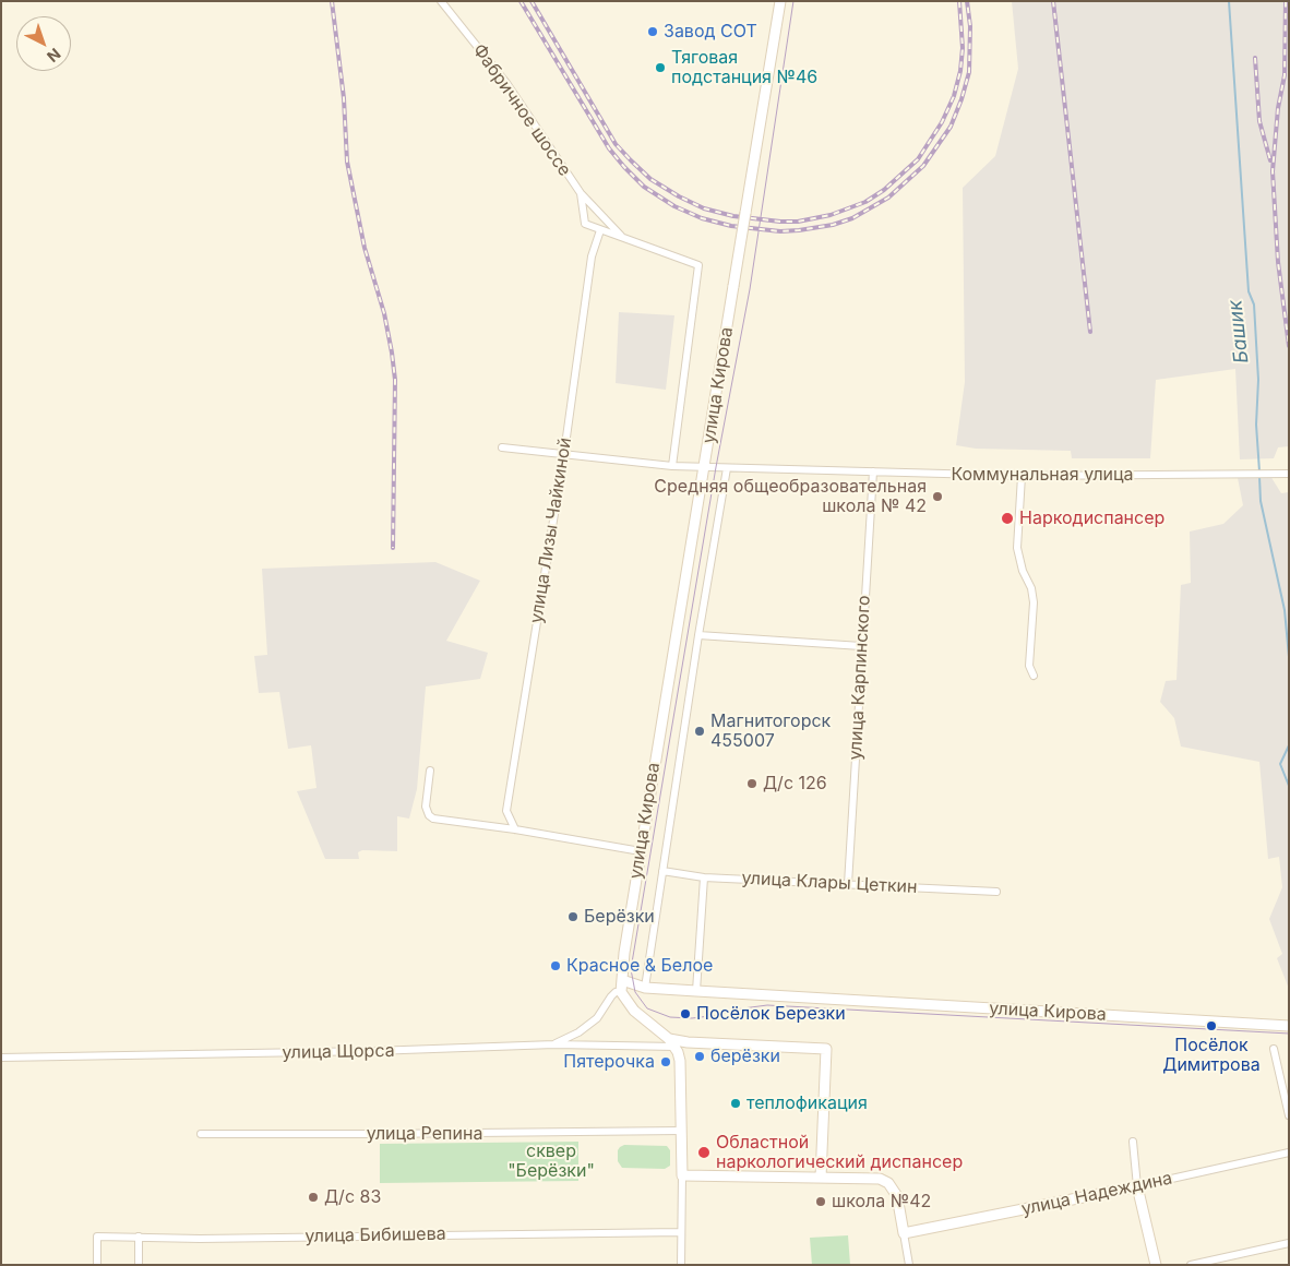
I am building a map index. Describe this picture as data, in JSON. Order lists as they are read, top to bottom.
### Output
{
  "streets": {
    "main road": ["улица Кирова", "улица Надеждина"],
    "street": [
      "Фабричное шоссе",
      "Коммунальная улица",
      "улица Лизы Чайкиной",
      "улица Карпинского",
      "улица Клары Цеткин",
      "улица Щорса",
      "улица Репина",
      "улица Бибишева"
    ]
  },
  "crossings": [
    ["Фабричное шоссе", "улица Лизы Чайкиной"],
    ["улица Кирова", "Коммунальная улица"],
    ["Коммунальная улица", "улица Лизы Чайкиной"],
    ["Коммунальная улица", "улица Карпинского"],
    ["улица Карпинского", "улица Клары Цеткин"]
  ],
  "water": ["Башик"],
  "parks": ["сквер \"Берёзки\""],
  "places": [
    "Завод СОТ",
    "Тяговая подстанция №46",
    "Средняя общеобразовательная школа № 42",
    "Наркодиспансер",
    "Магнитогорск 455007",
    "Д/с 126",
    "Берёзки",
    "Красное & Белое",
    "Посёлок Березки",
    "Посёлок Димитрова",
    "берёзки",
    "Пятерочка",
    "теплофикация",
    "Областной наркологический диспансер",
    "Д/с 83",
    "школа №42"
  ],
  "north": "bottom right"
}
